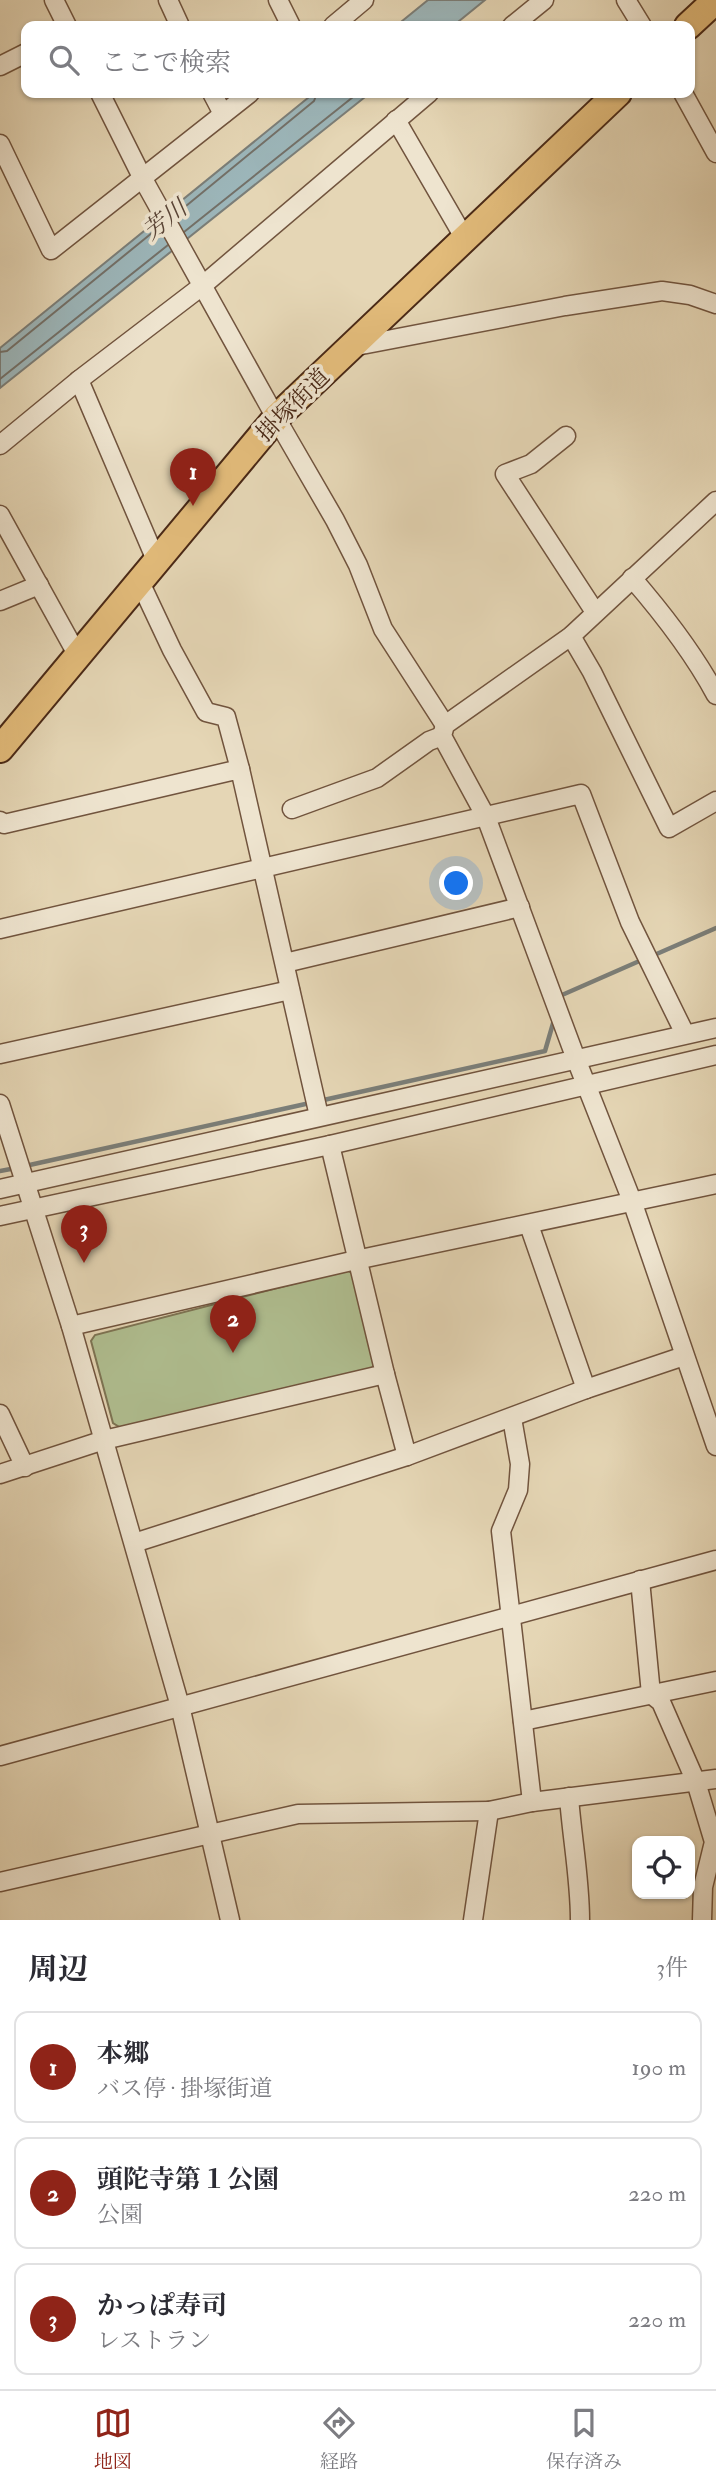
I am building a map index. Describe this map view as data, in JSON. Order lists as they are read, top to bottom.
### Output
{
  "streets": {
    "highway": ["掛塚街道"]
  },
  "water": ["芳川"],
  "page": {
    "search": "ここで検索",
    "pins": ["1", "3", "2"],
    "heading": ["周辺", "3件"],
    "list": [
      {
        "mark": "1",
        "name": "本郷",
        "note": "バス停 · 掛塚街道",
        "value": "190 m"
      },
      {
        "mark": "2",
        "name": "頭陀寺第１公園",
        "note": "公園",
        "value": "220 m"
      },
      {
        "mark": "3",
        "name": "かっぱ寿司",
        "note": "レストラン",
        "value": "220 m"
      }
    ],
    "nav": ["地図", "経路", "保存済み"]
  }
}
